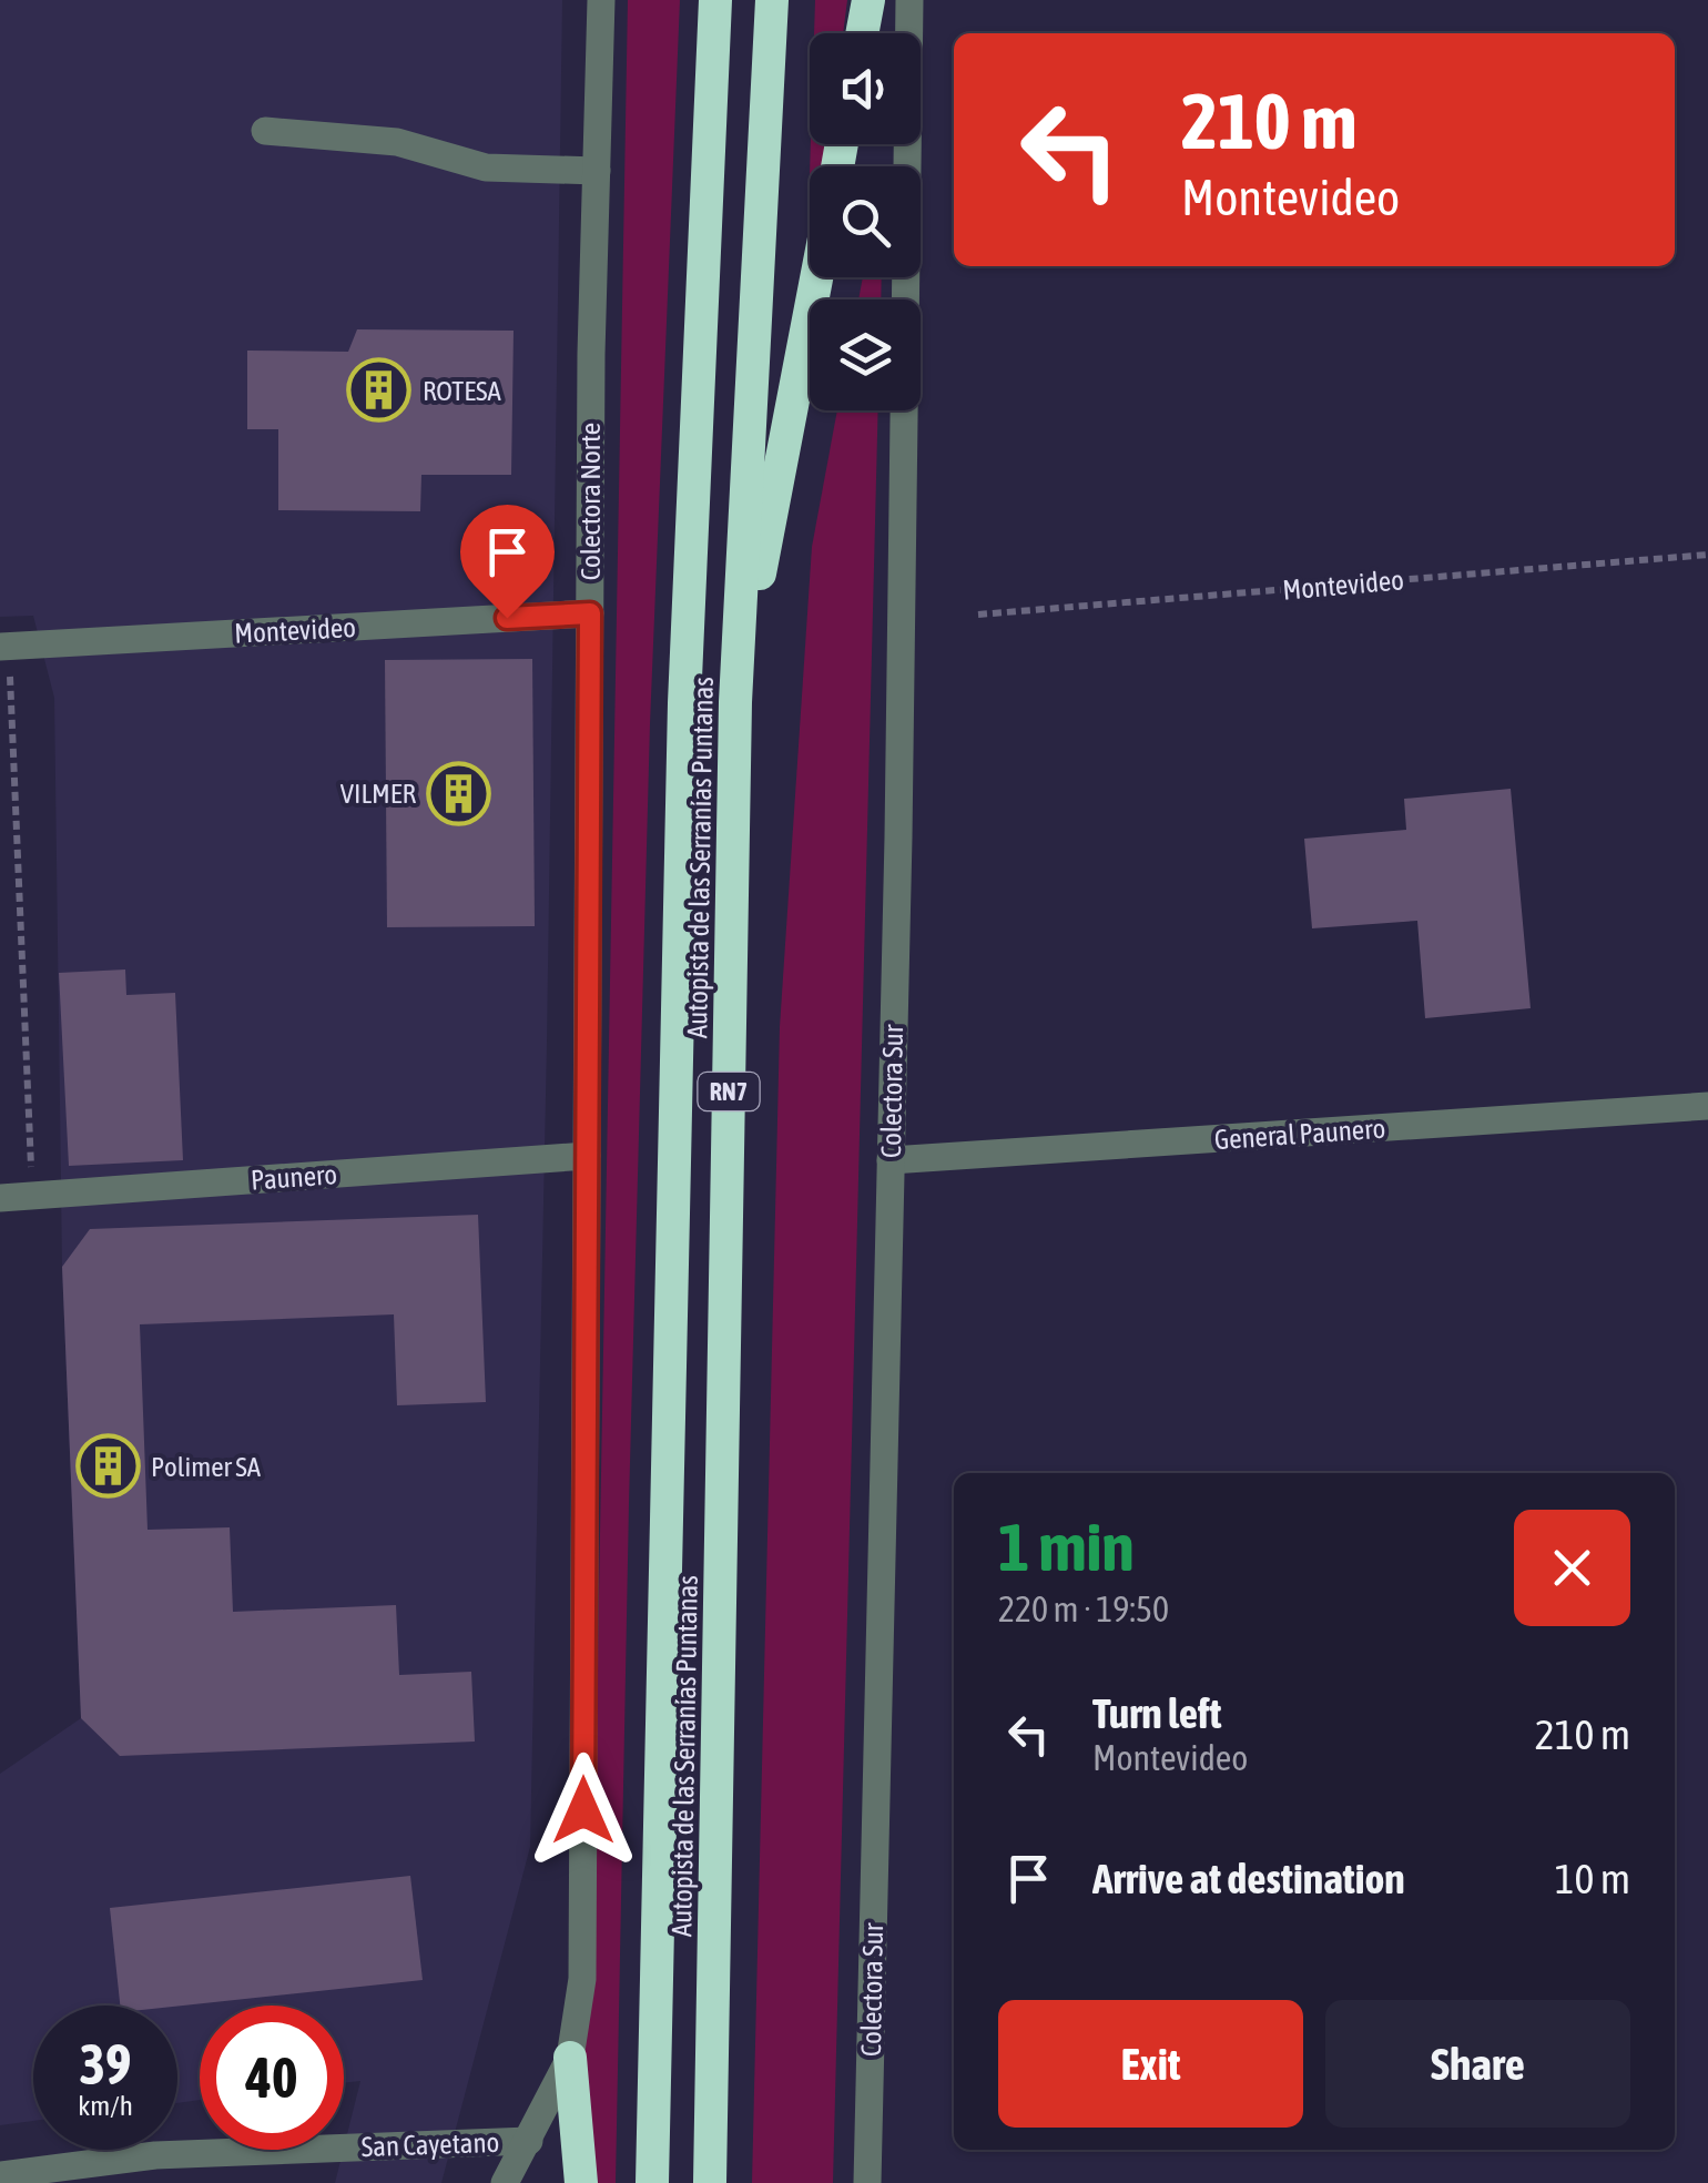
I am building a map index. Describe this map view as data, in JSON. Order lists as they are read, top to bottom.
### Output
{
  "streets": {
    "highway": ["Autopista de las Serranías Puntanas", "RN7"],
    "street": [
      "Colectora Norte",
      "Montevideo",
      "Colectora Sur",
      "General Paunero",
      "Paunero",
      "San Cayetano"
    ]
  },
  "crossings": [
    ["Colectora Norte", "Montevideo"],
    ["Colectora Norte", "Paunero"],
    ["Colectora Norte", "San Cayetano"],
    ["Colectora Sur", "General Paunero"]
  ],
  "places": {
    "building": ["ROTESA", "VILMER", "Polimer SA"]
  },
  "page": {
    "turn": ["210 m", "Montevideo"],
    "heading": ["1 min", "220 m · 19:50"],
    "list": [
      {
        "name": "Turn left",
        "note": "Montevideo",
        "value": "210 m"
      },
      {
        "name": "Arrive at destination",
        "value": "10 m"
      }
    ],
    "buttons": ["Exit", "Share"],
    "speed": "39 km/h",
    "limit": "40"
  }
}
